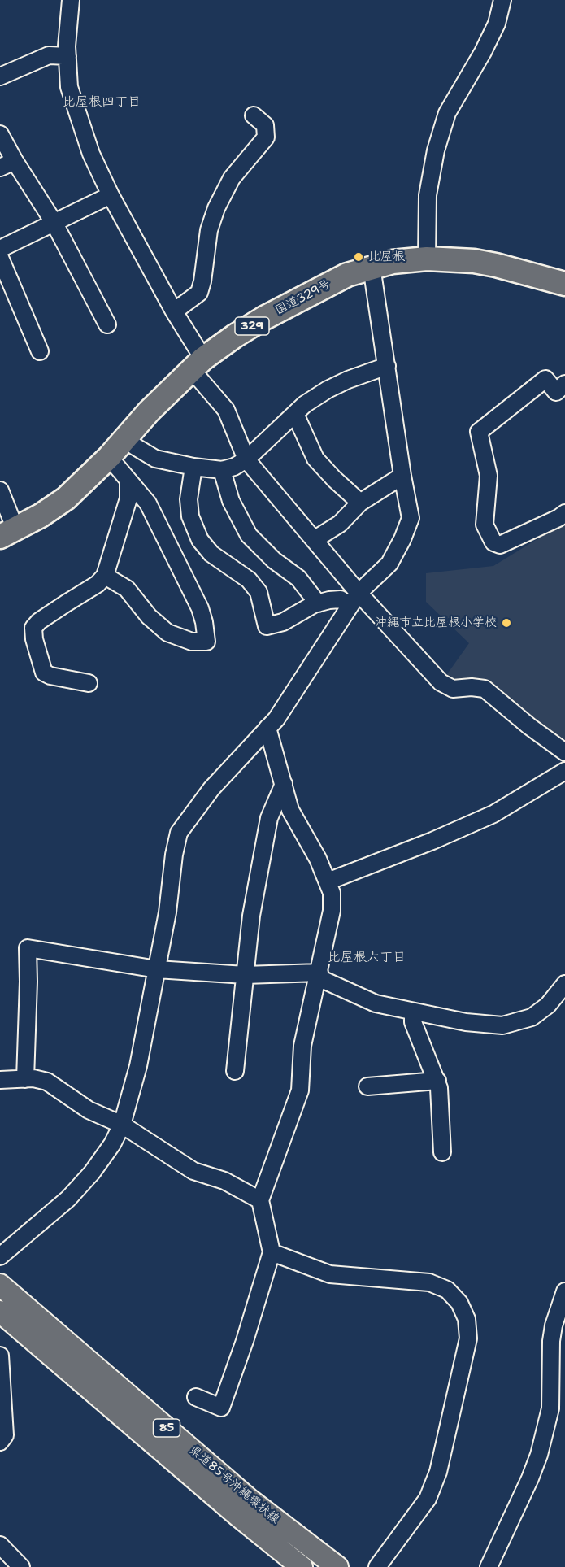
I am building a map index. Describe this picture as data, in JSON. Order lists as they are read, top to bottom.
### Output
{
  "streets": {
    "highway": ["国道329号", "329"],
    "main road": ["85", "県道85号沖縄環状線"]
  },
  "districts": ["比屋根四丁目", "比屋根六丁目"],
  "places": ["比屋根", "沖縄市立比屋根小学校"]
}
